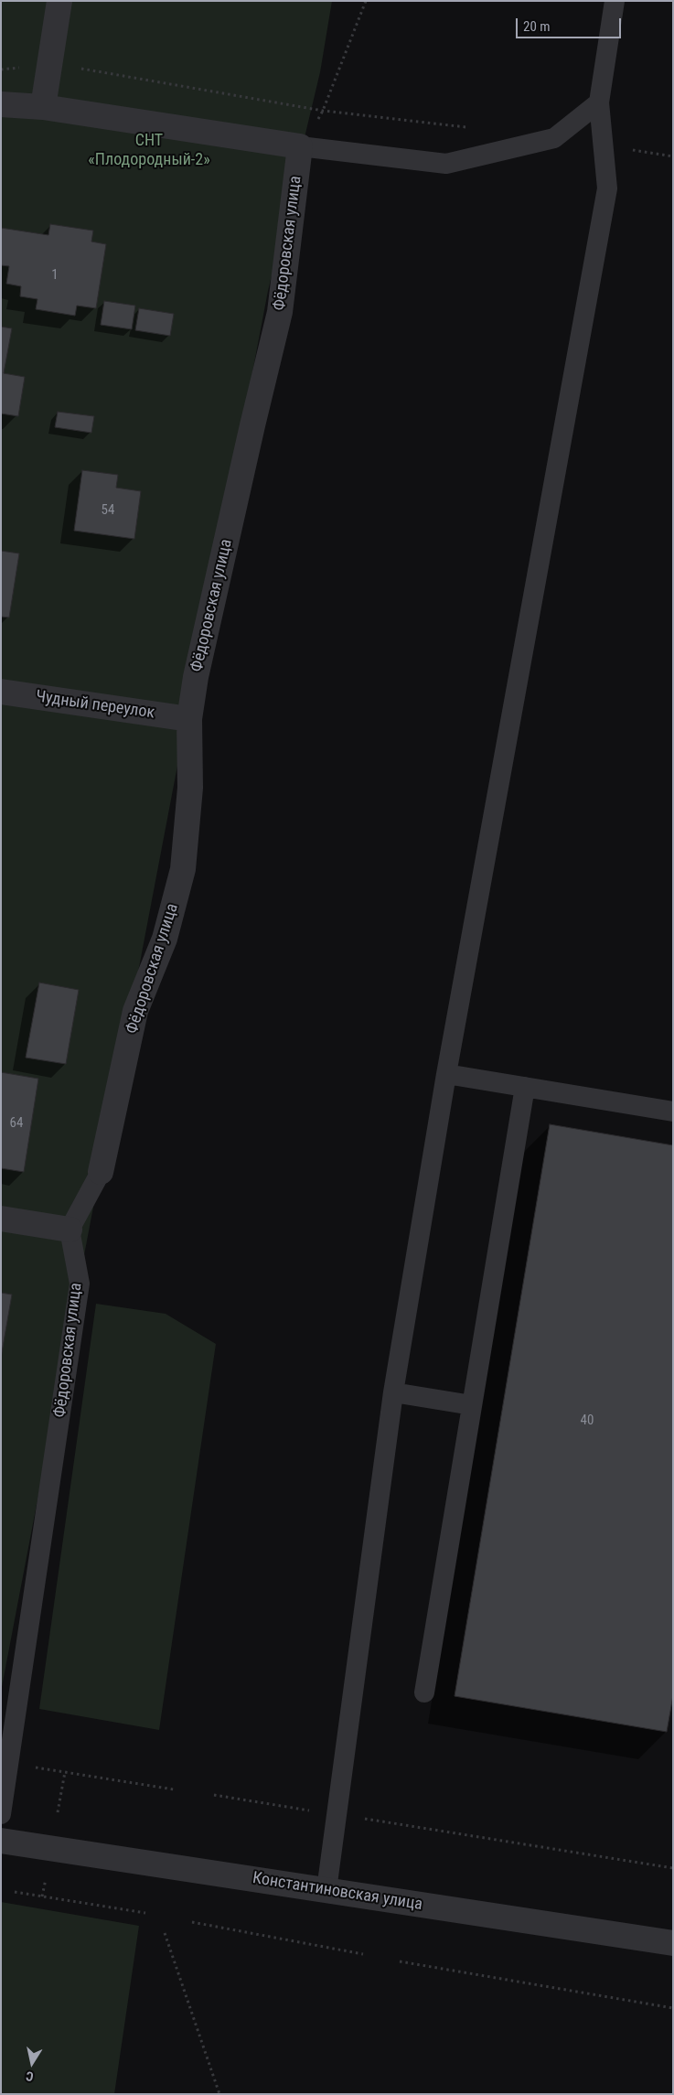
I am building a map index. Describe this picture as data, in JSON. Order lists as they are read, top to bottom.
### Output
{
  "streets": {
    "street": ["Фёдоровская улица", "Чудный переулок", "Константиновская улица"]
  },
  "crossings": [
    ["Фёдоровская улица", "Чудный переулок"]
  ],
  "parks": ["СНТ «Плодородный-2»"],
  "house_numbers": [
    "1",
    "54",
    "64",
    "40"
  ],
  "scale_bar": "20 m",
  "north": "bottom"
}
